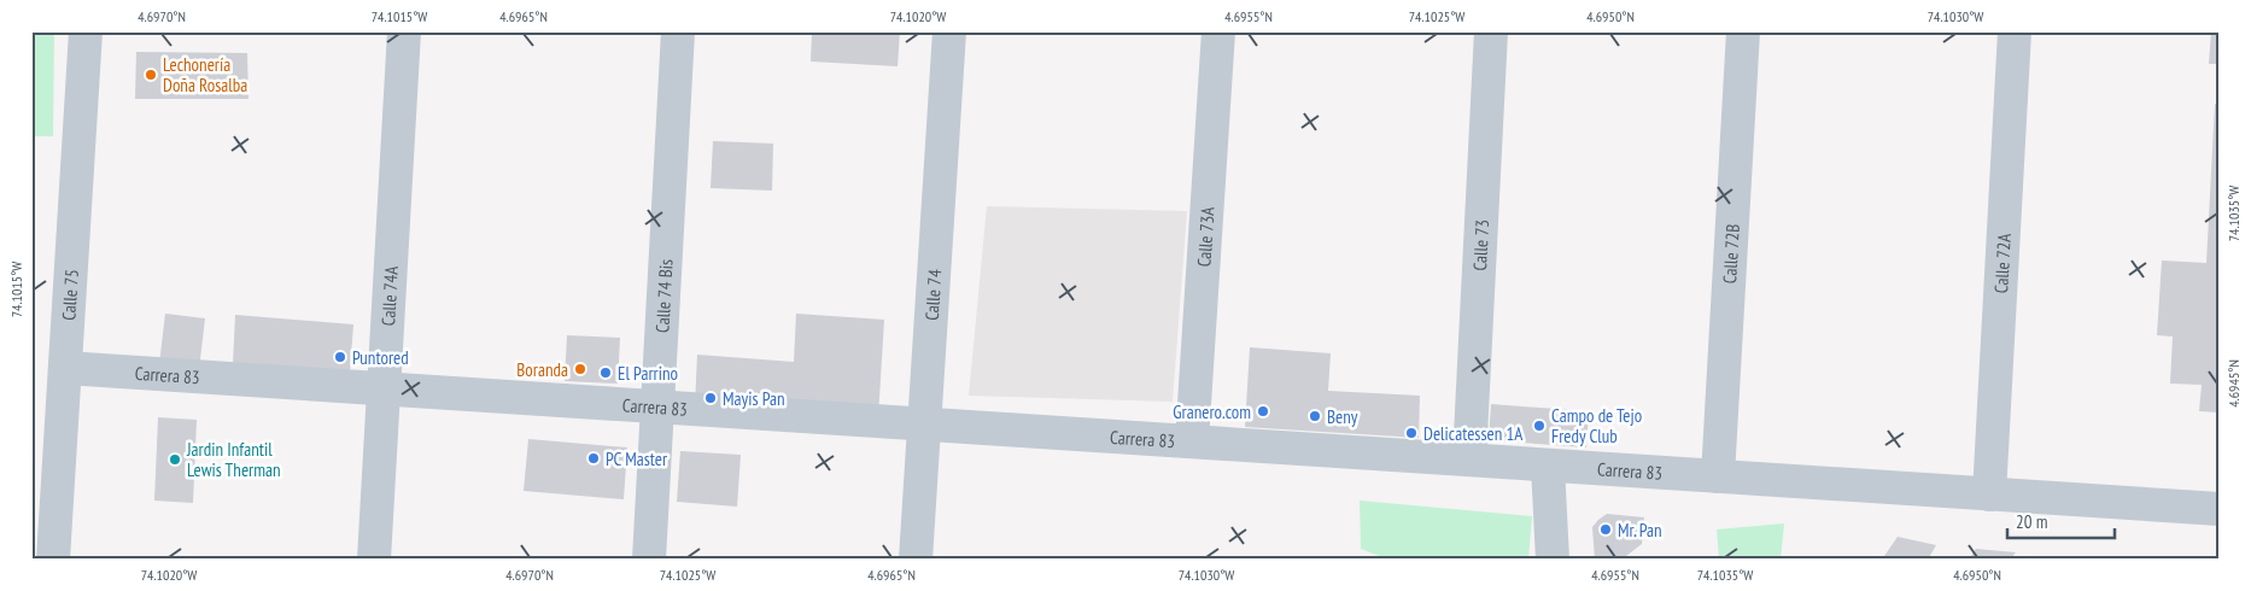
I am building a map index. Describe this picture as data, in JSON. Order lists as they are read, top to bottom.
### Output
{
  "streets": {
    "street": [
      "Calle 73A",
      "Calle 73",
      "Calle 72B",
      "Calle 72A",
      "Calle 75",
      "Calle 74A",
      "Calle 74 Bis",
      "Calle 74",
      "Carrera 83"
    ]
  },
  "crossings": [
    ["Calle 73A", "Carrera 83"],
    ["Calle 73", "Carrera 83"],
    ["Calle 72B", "Carrera 83"],
    ["Calle 72A", "Carrera 83"],
    ["Calle 75", "Carrera 83"],
    ["Calle 74A", "Carrera 83"],
    ["Calle 74 Bis", "Carrera 83"],
    ["Calle 74", "Carrera 83"]
  ],
  "places": [
    "Lechonería Doña Rosalba",
    "Puntored",
    "Boranda",
    "El Parrino",
    "Mayis Pan",
    "Granero.com",
    "Beny",
    "Campo de Tejo Fredy Club",
    "Delicatessen 1A",
    "PC Master",
    "Jardin Infantil Lewis Therman",
    "Mr. Pan"
  ],
  "scale_bar": "20 m",
  "coordinates": [
    "4.6970°N",
    "74.1015°W",
    "4.6965°N",
    "74.1020°W",
    "4.6955°N",
    "74.1025°W",
    "4.6950°N",
    "74.1030°W",
    "74.1035°W",
    "4.6945°N"
  ]
}
